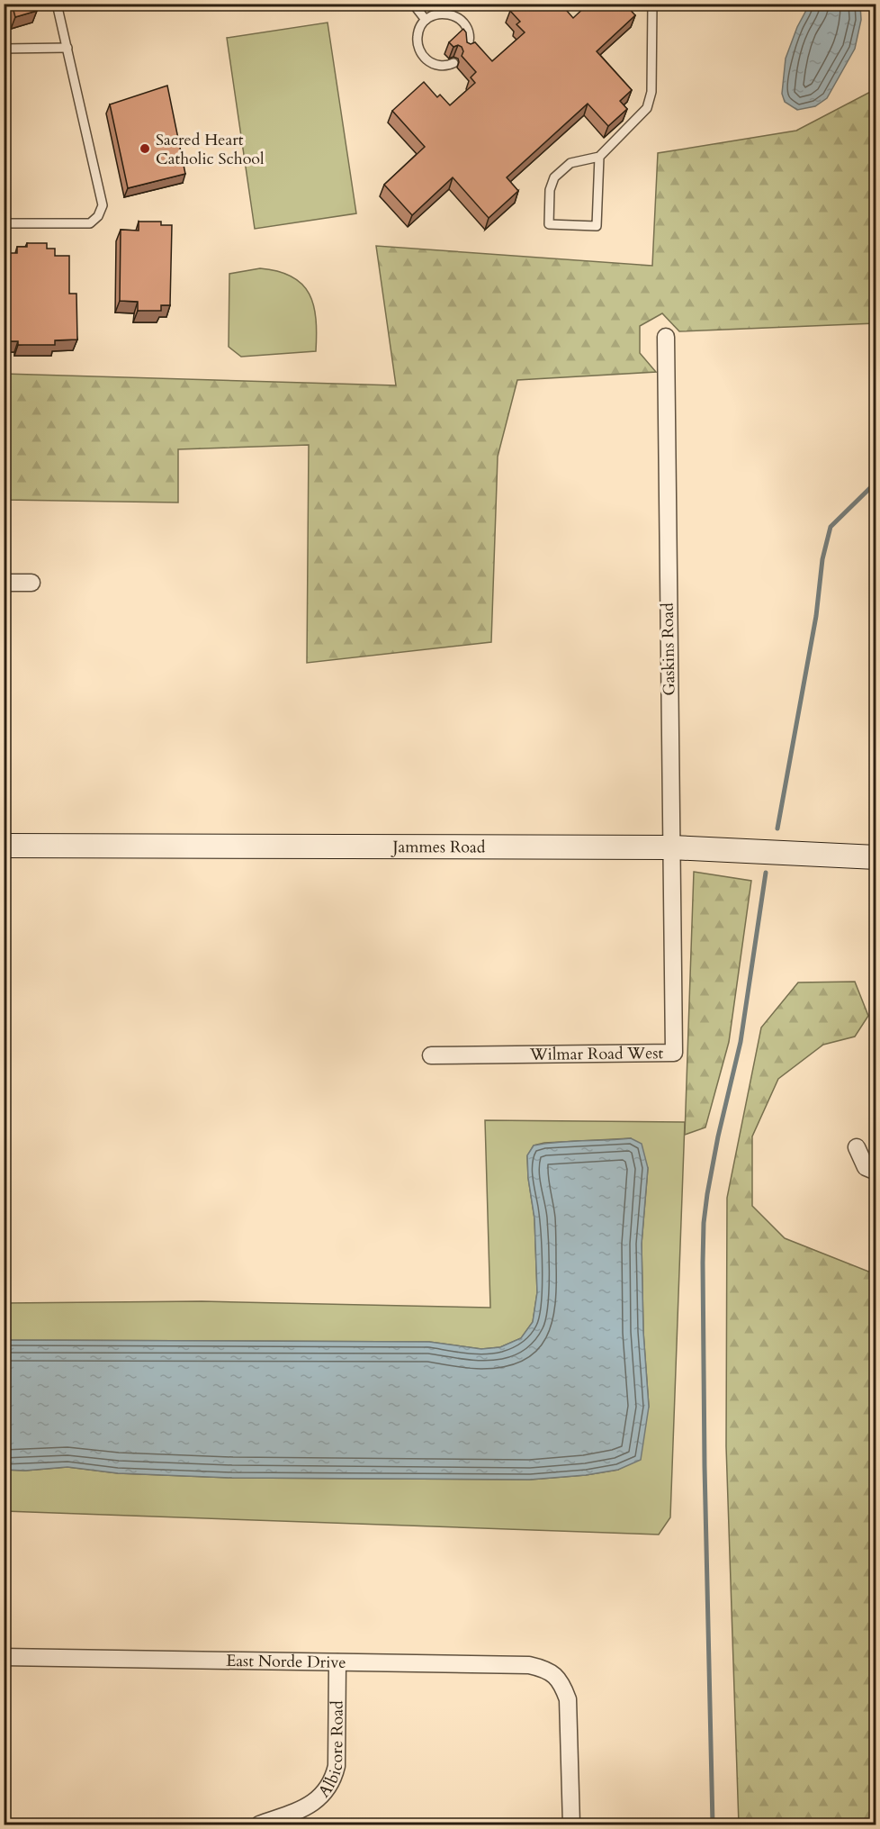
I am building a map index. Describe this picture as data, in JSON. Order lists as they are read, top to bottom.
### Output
{
  "streets": {
    "street": [
      "Gaskins Road",
      "Jammes Road",
      "Wilmar Road West",
      "East Norde Drive",
      "Albicore Road"
    ]
  },
  "crossings": [
    ["Gaskins Road", "Jammes Road"],
    ["Gaskins Road", "Wilmar Road West"],
    ["East Norde Drive", "Albicore Road"]
  ],
  "places": ["Sacred Heart Catholic School"]
}
